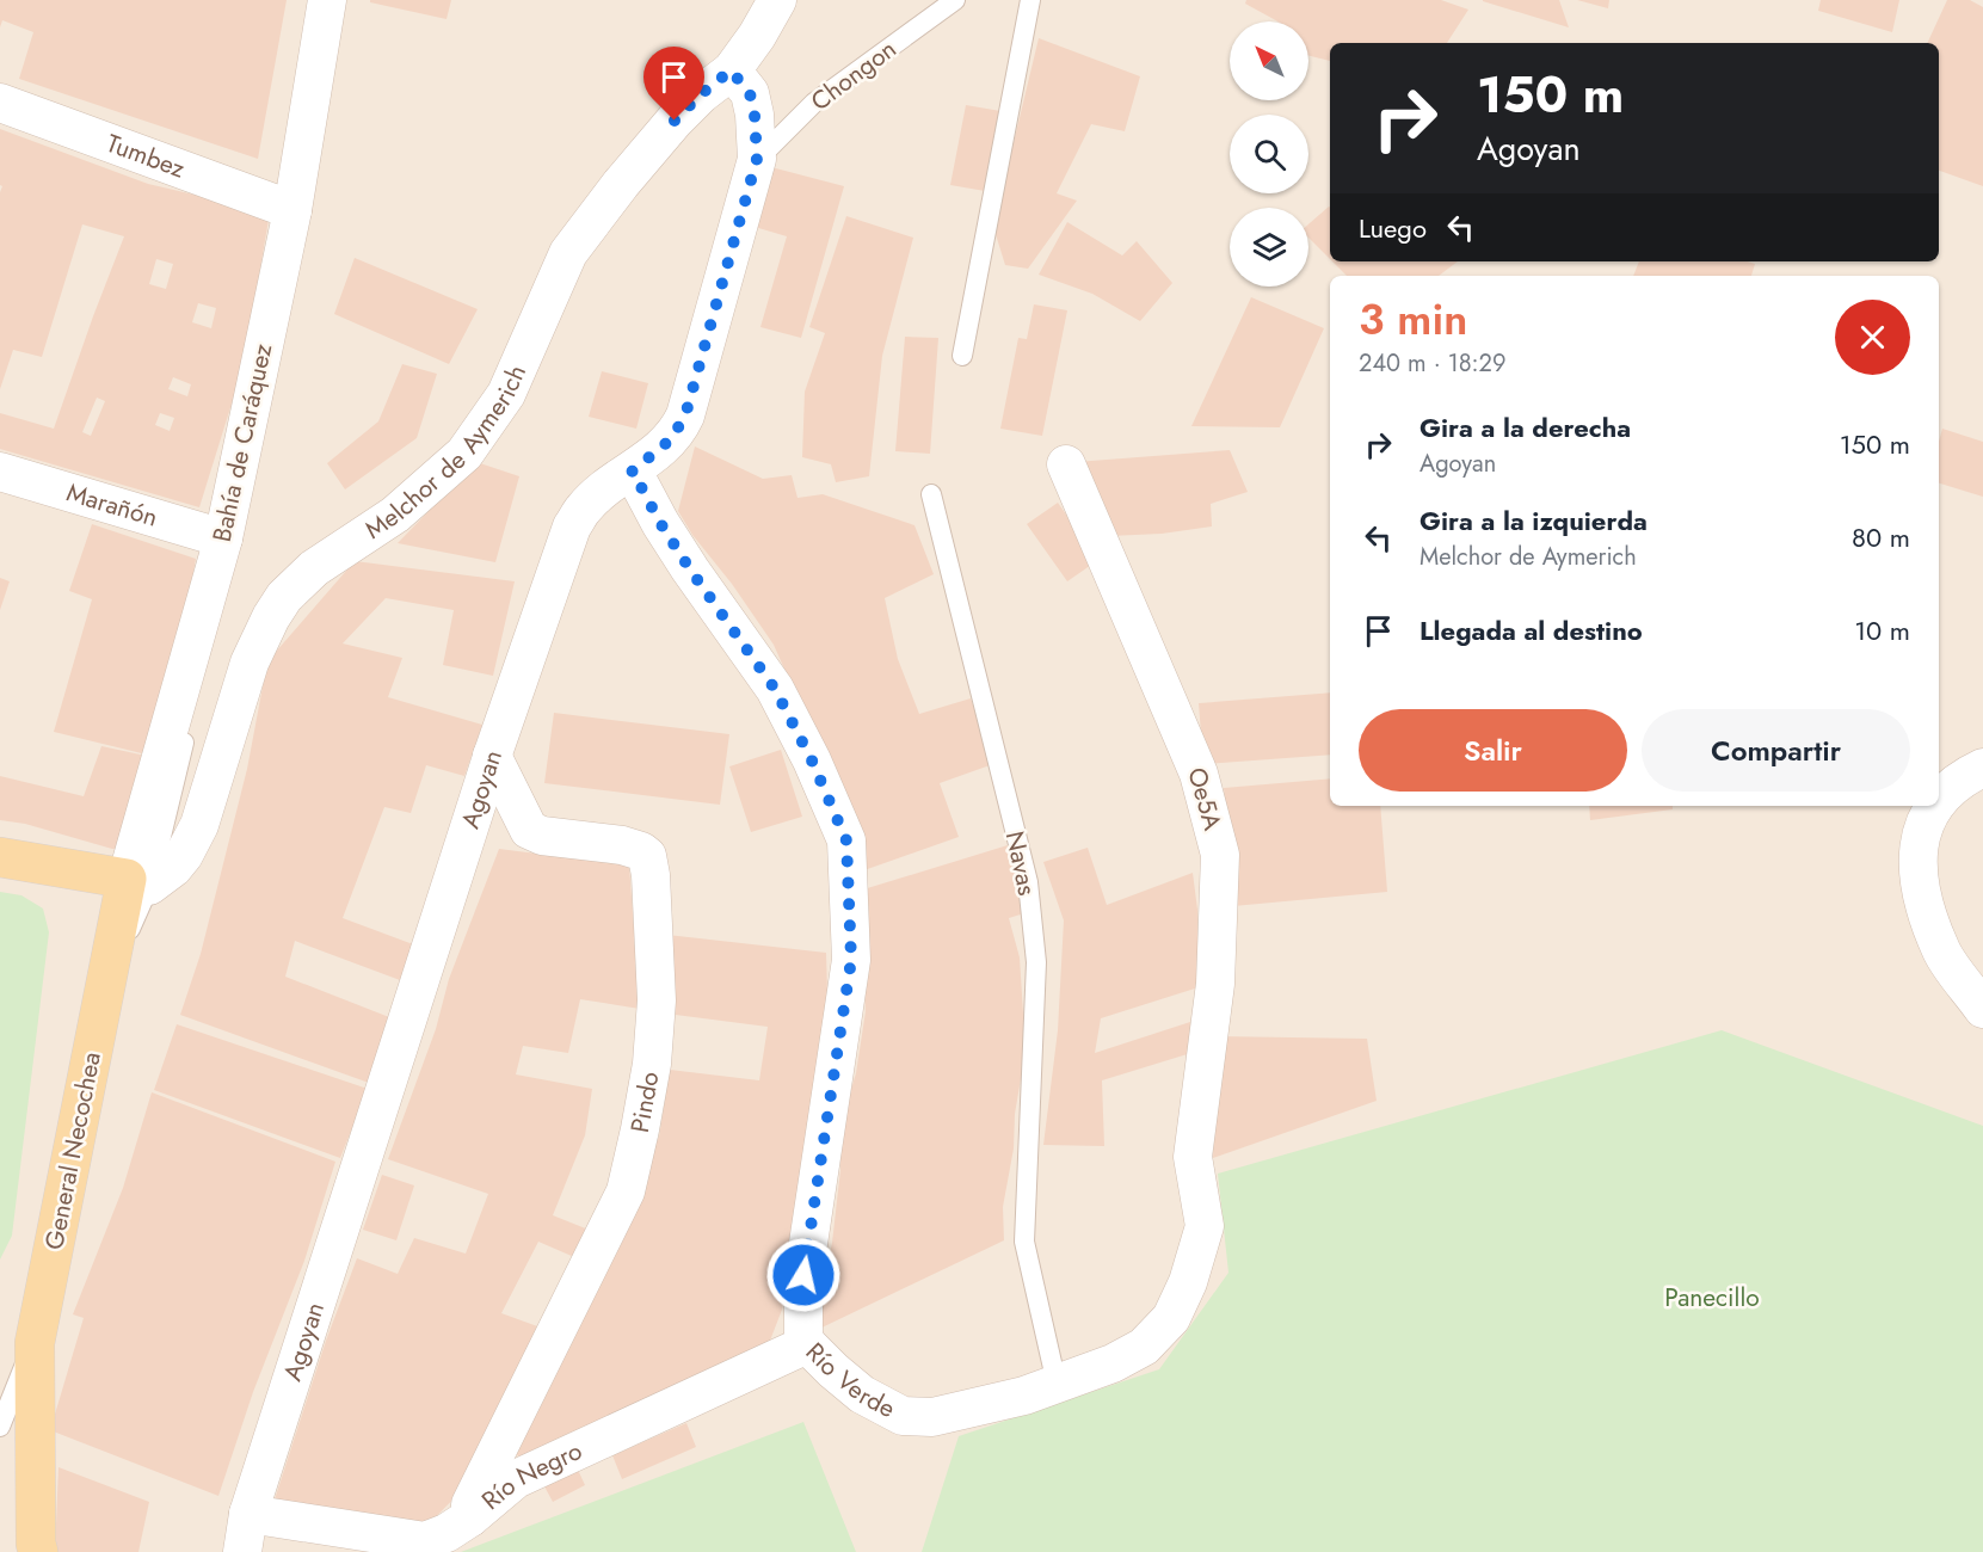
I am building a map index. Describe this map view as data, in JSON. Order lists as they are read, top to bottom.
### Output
{
  "streets": {
    "main road": ["General Necochea"],
    "street": [
      "Tumbez",
      "Bahía de Caráquez",
      "Melchor de Aymerich",
      "Marañón",
      "Agoyan",
      "Oe5A",
      "Pindo",
      "Río Verde",
      "Río Negro"
    ],
    "lane": ["Chongon", "Navas"]
  },
  "crossings": [
    ["Chongon", "Agoyan"],
    ["Tumbez", "Bahía de Caráquez"],
    ["Bahía de Caráquez", "Melchor de Aymerich"],
    ["Bahía de Caráquez", "Marañón"],
    ["Bahía de Caráquez", "General Necochea"],
    ["Melchor de Aymerich", "Agoyan"],
    ["Melchor de Aymerich", "General Necochea"],
    ["Agoyan", "Pindo"],
    ["Agoyan", "Río Verde"],
    ["Agoyan", "Río Negro"],
    ["Oe5A", "Río Verde"],
    ["Navas", "Río Verde"],
    ["Pindo", "Río Negro"],
    ["Río Verde", "Río Negro"]
  ],
  "parks": ["Panecillo"],
  "north": "top left",
  "page": {
    "turn": ["150 m", "Agoyan"],
    "then": "Luego",
    "heading": ["3 min", "240 m · 18:29"],
    "list": [
      {
        "name": "Gira a la derecha",
        "note": "Agoyan",
        "value": "150 m"
      },
      {
        "name": "Gira a la izquierda",
        "note": "Melchor de Aymerich",
        "value": "80 m"
      },
      {
        "name": "Llegada al destino",
        "value": "10 m"
      }
    ],
    "buttons": ["Salir", "Compartir"]
  }
}
